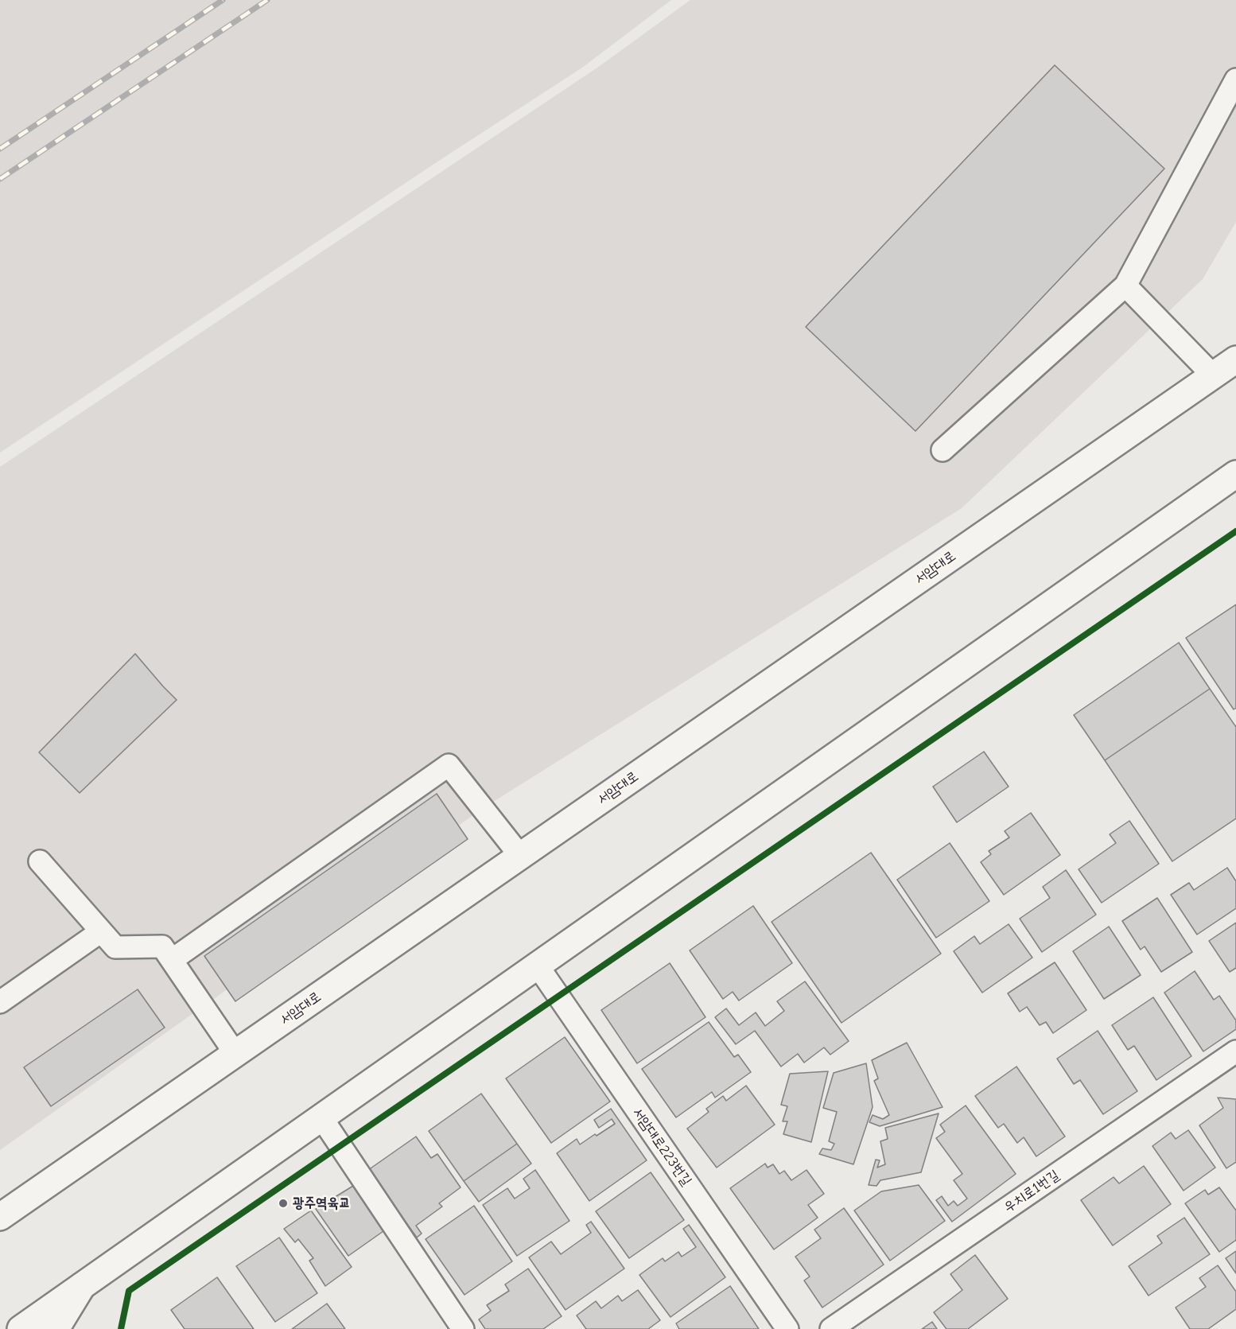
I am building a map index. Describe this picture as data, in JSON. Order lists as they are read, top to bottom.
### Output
{
  "streets": {
    "main road": ["서암대로"],
    "lane": ["서암대로223번길", "우치로1번길"]
  },
  "places": ["광주역육교"]
}
